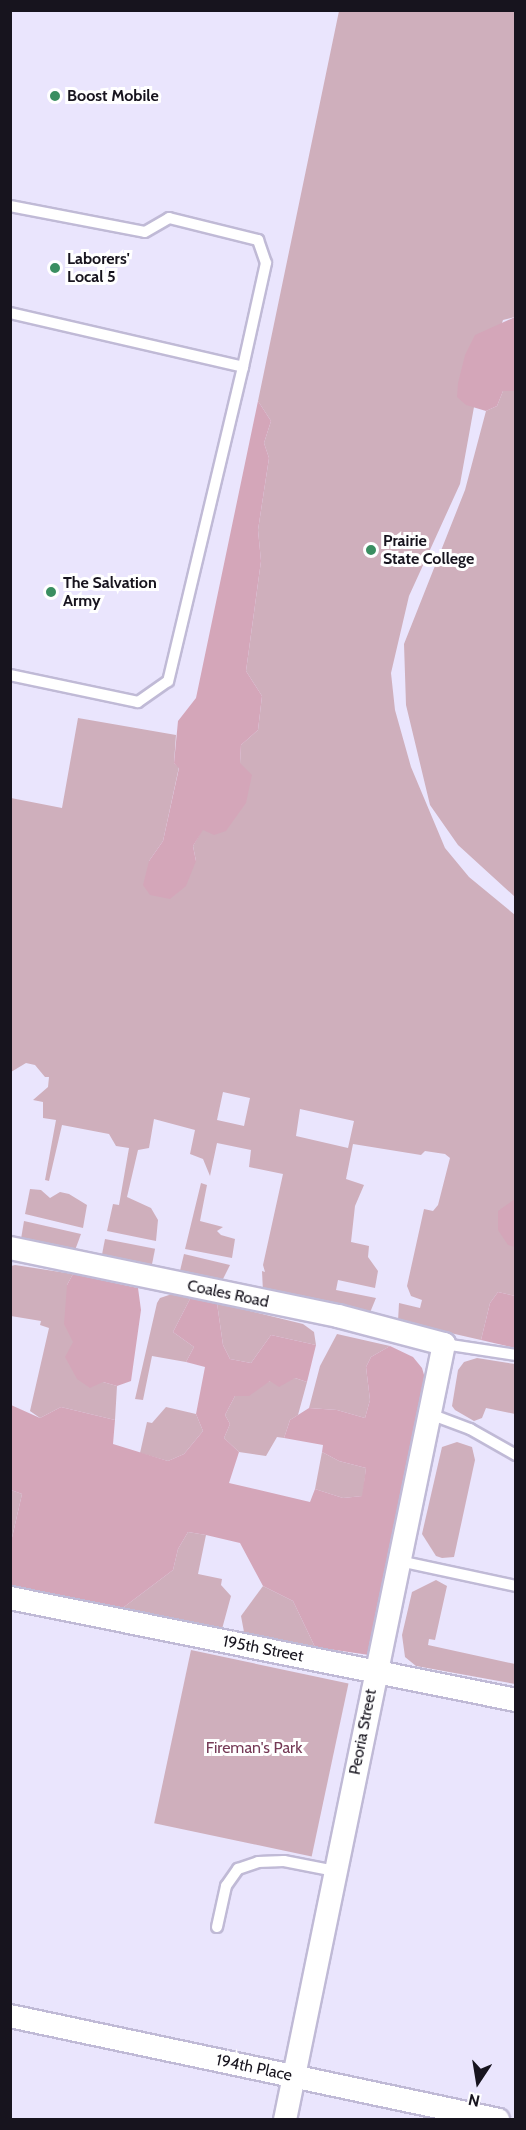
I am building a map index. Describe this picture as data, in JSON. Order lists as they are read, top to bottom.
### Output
{
  "streets": {
    "street": [
      "Coales Road",
      "195th Street",
      "Peoria Street",
      "194th Place"
    ]
  },
  "crossings": [
    ["Coales Road", "Peoria Street"],
    ["195th Street", "Peoria Street"],
    ["Peoria Street", "194th Place"]
  ],
  "parks": ["Fireman's Park"],
  "places": [
    "Boost Mobile",
    "Laborers' Local 5",
    "Prairie State College",
    "The Salvation Army"
  ],
  "north": "bottom"
}
